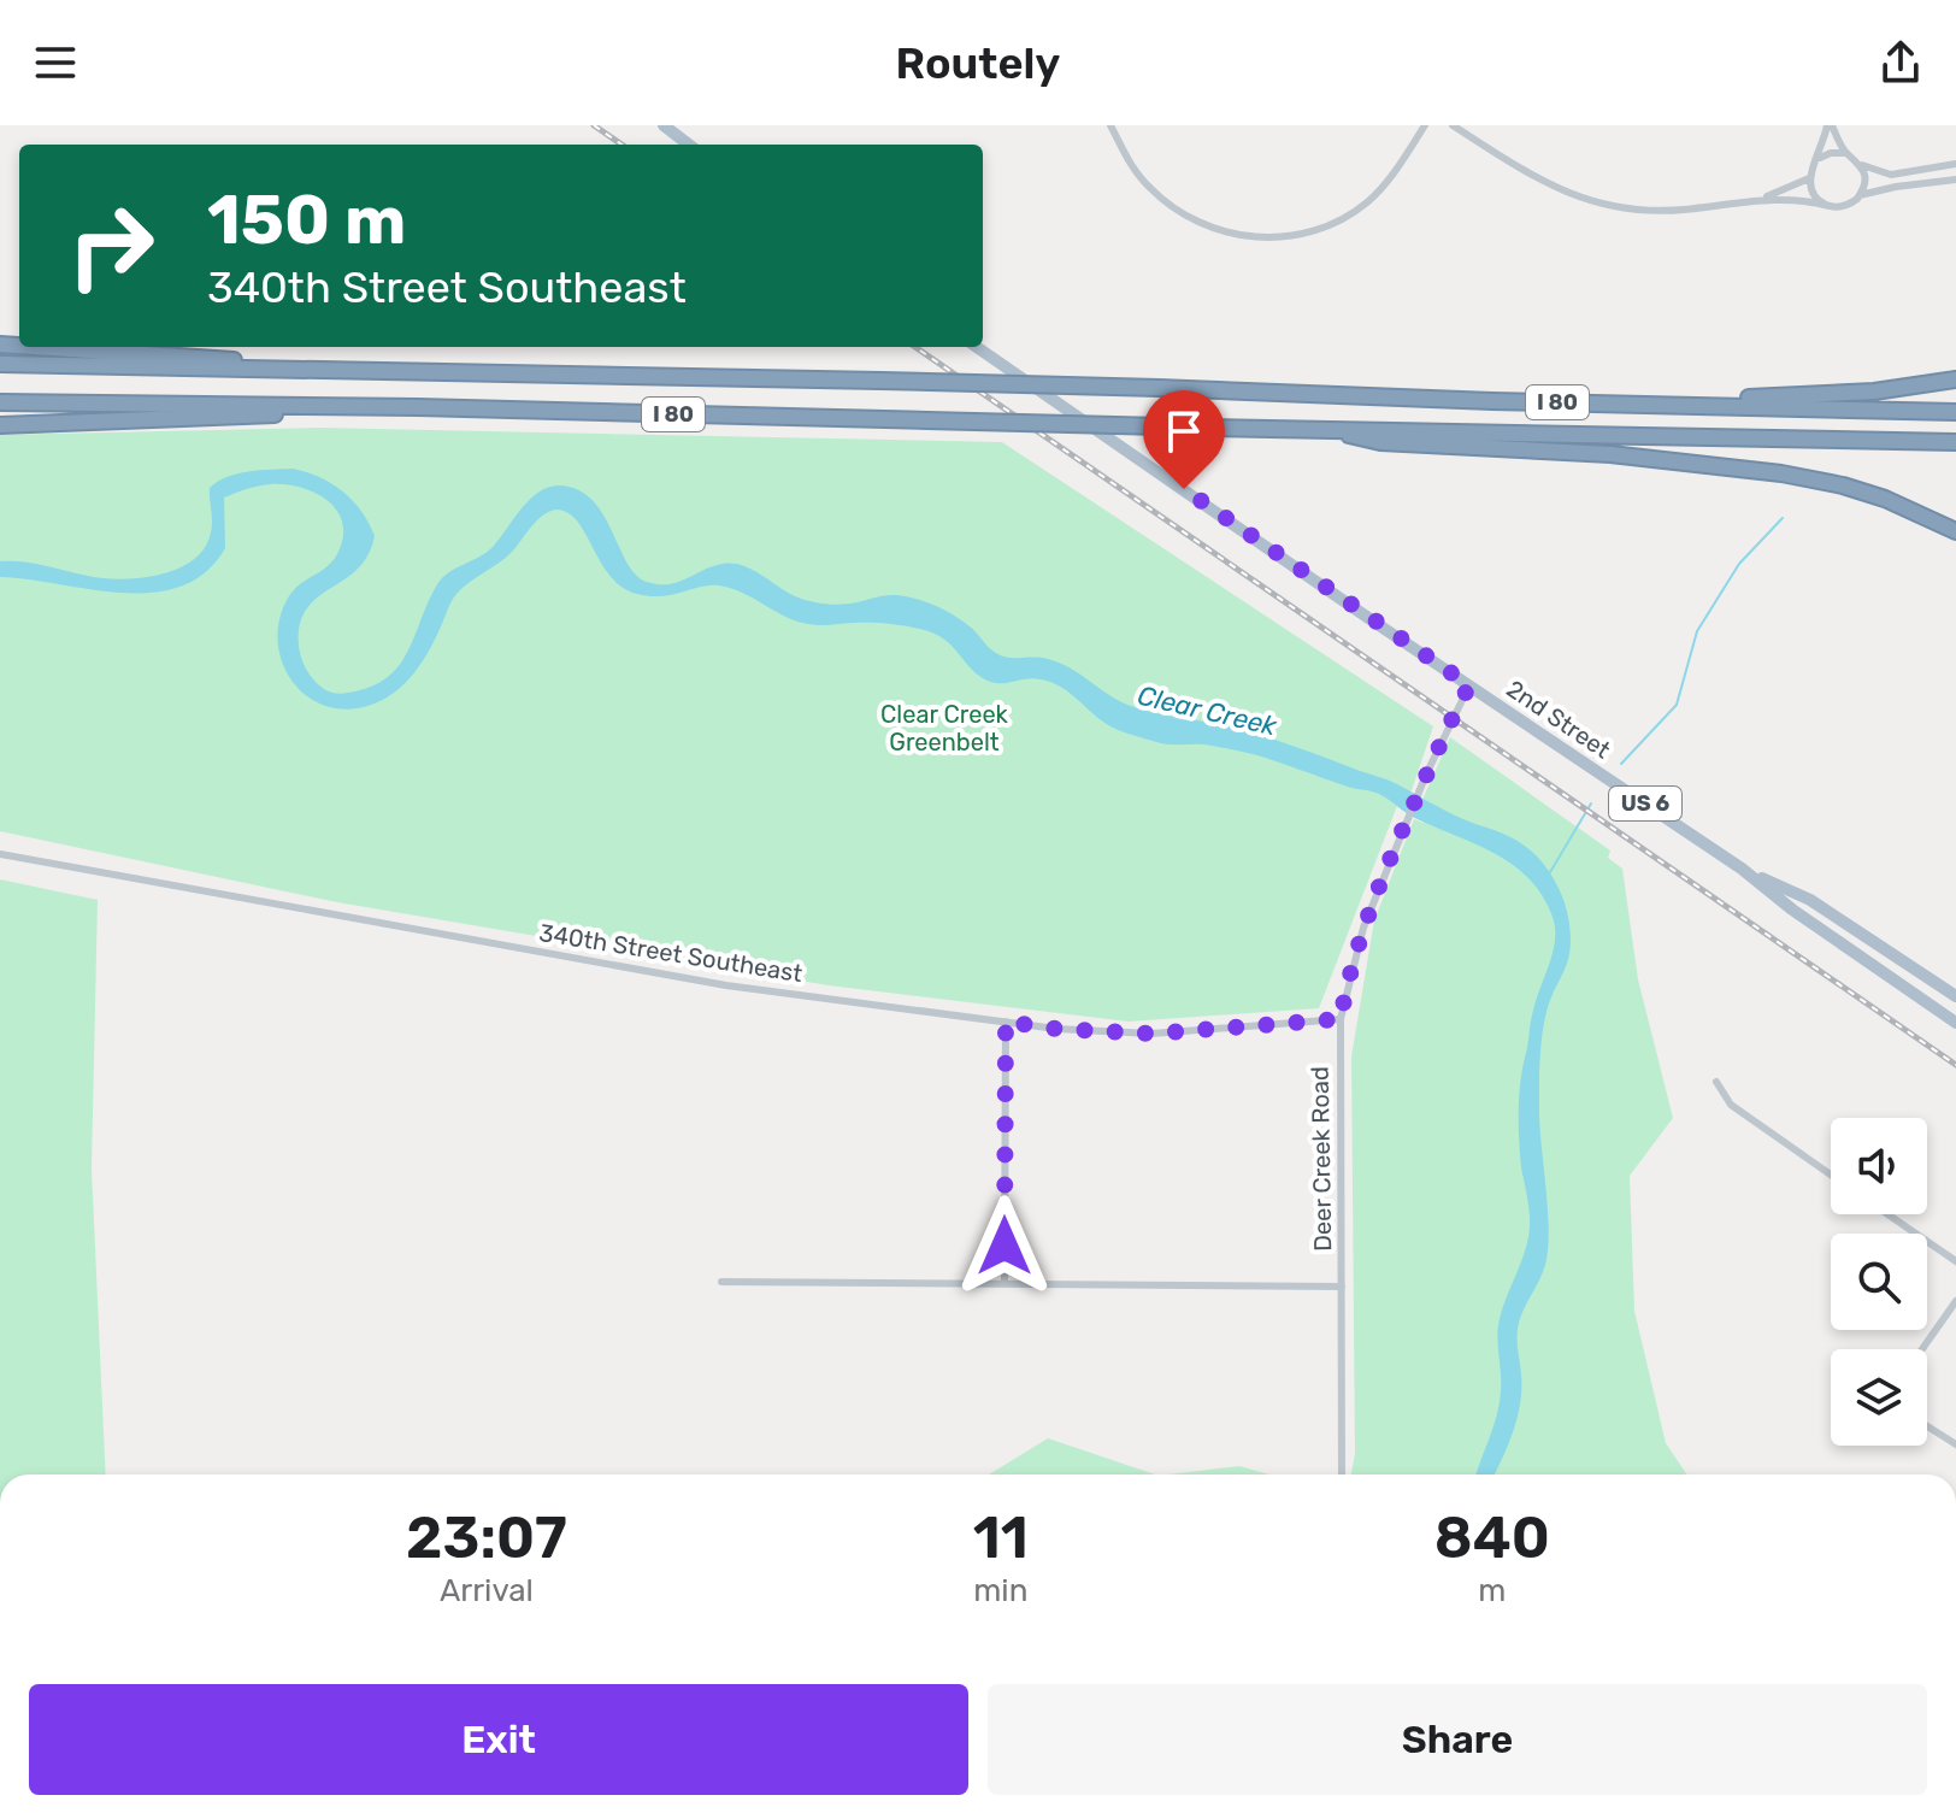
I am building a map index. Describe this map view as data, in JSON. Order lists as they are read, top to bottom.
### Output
{
  "streets": {
    "highway": ["I 80"],
    "main road": ["2nd Street", "US 6"],
    "street": ["340th Street Southeast", "Deer Creek Road"]
  },
  "crossings": [
    ["2nd Street", "Deer Creek Road"],
    ["340th Street Southeast", "Deer Creek Road"]
  ],
  "water": ["Clear Creek"],
  "parks": ["Clear Creek Greenbelt"],
  "page": {
    "header": "Routely",
    "turn": ["150 m", "340th Street Southeast"],
    "eta": [
      "23:07",
      "Arrival",
      "11",
      "min",
      "840",
      "m"
    ],
    "buttons": ["Exit", "Share"]
  }
}
